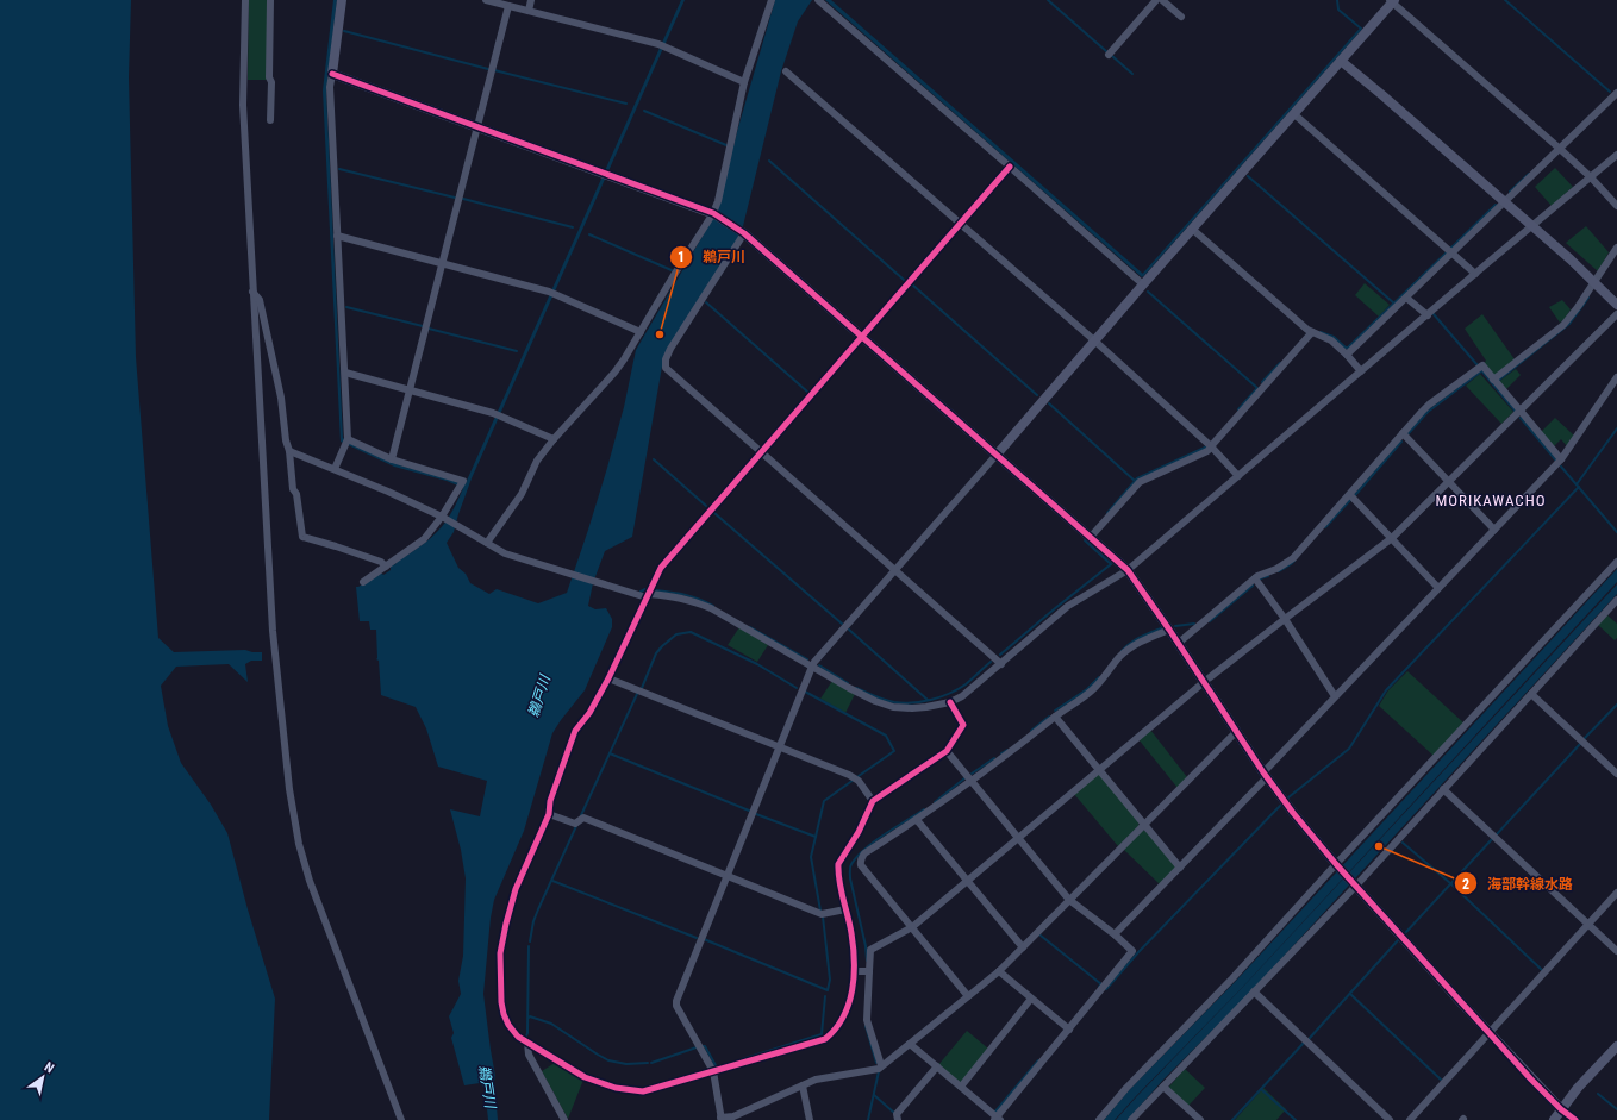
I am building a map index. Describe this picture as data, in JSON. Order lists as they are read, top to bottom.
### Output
{
  "districts": ["MORIKAWACHO"],
  "water": ["鵜戸川"],
  "places": ["鵜戸川", "海部幹線水路"],
  "north": "top right"
}
